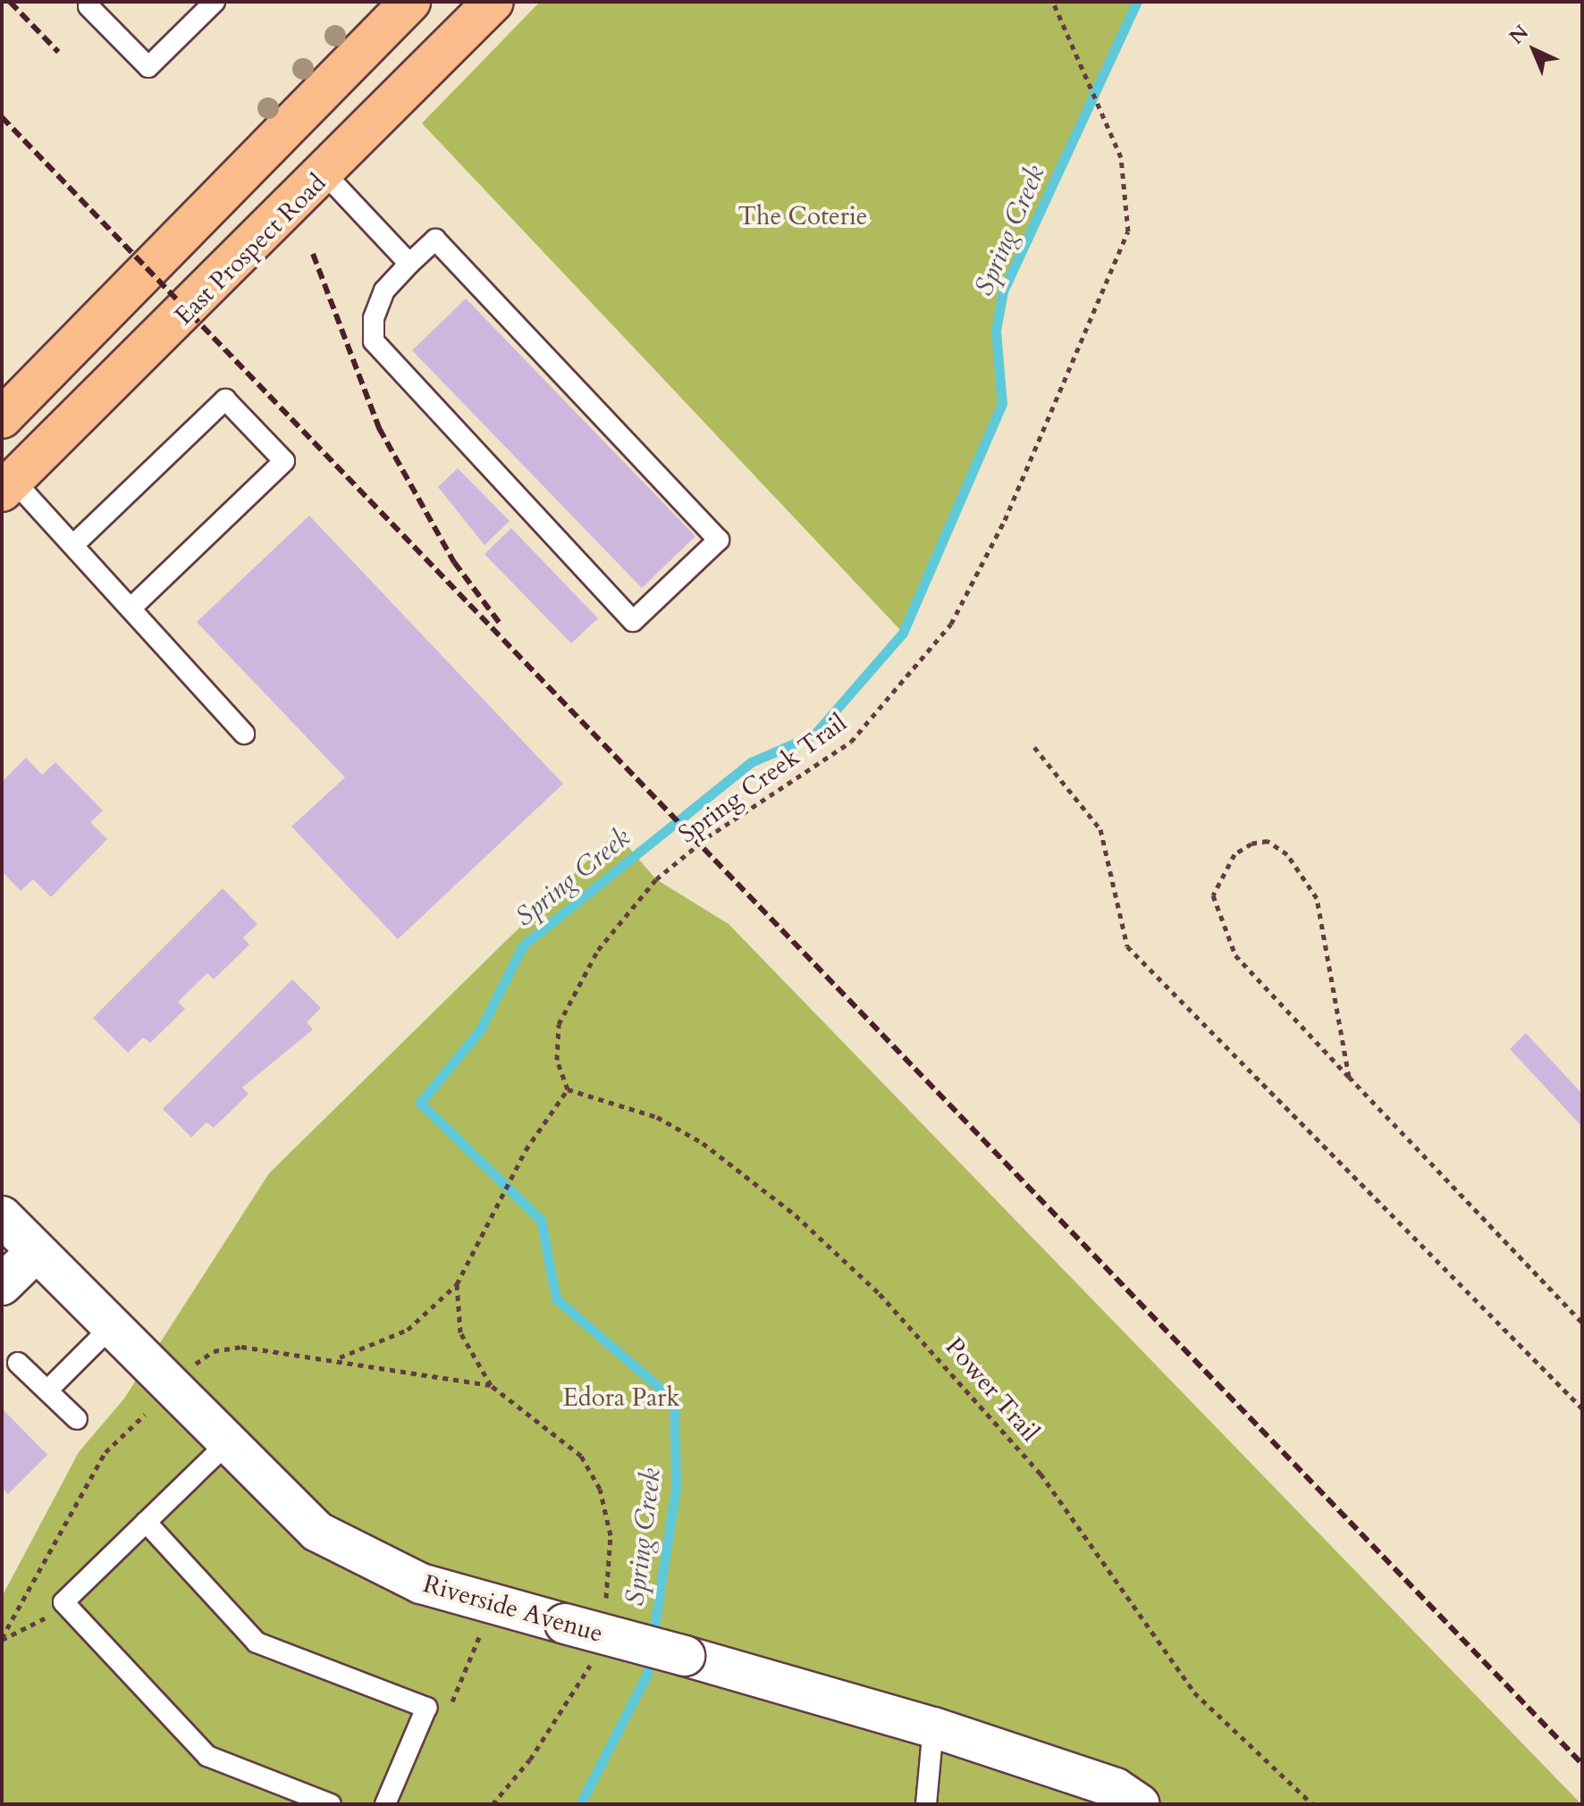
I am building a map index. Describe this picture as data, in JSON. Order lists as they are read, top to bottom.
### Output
{
  "streets": {
    "main road": ["East Prospect Road"],
    "street": ["Riverside Avenue"],
    "path": ["Spring Creek Trail", "Power Trail"]
  },
  "crossings": [
    ["Spring Creek Trail", "Power Trail"]
  ],
  "water": ["Spring Creek"],
  "parks": ["The Coterie", "Edora Park"],
  "north": "top left"
}
